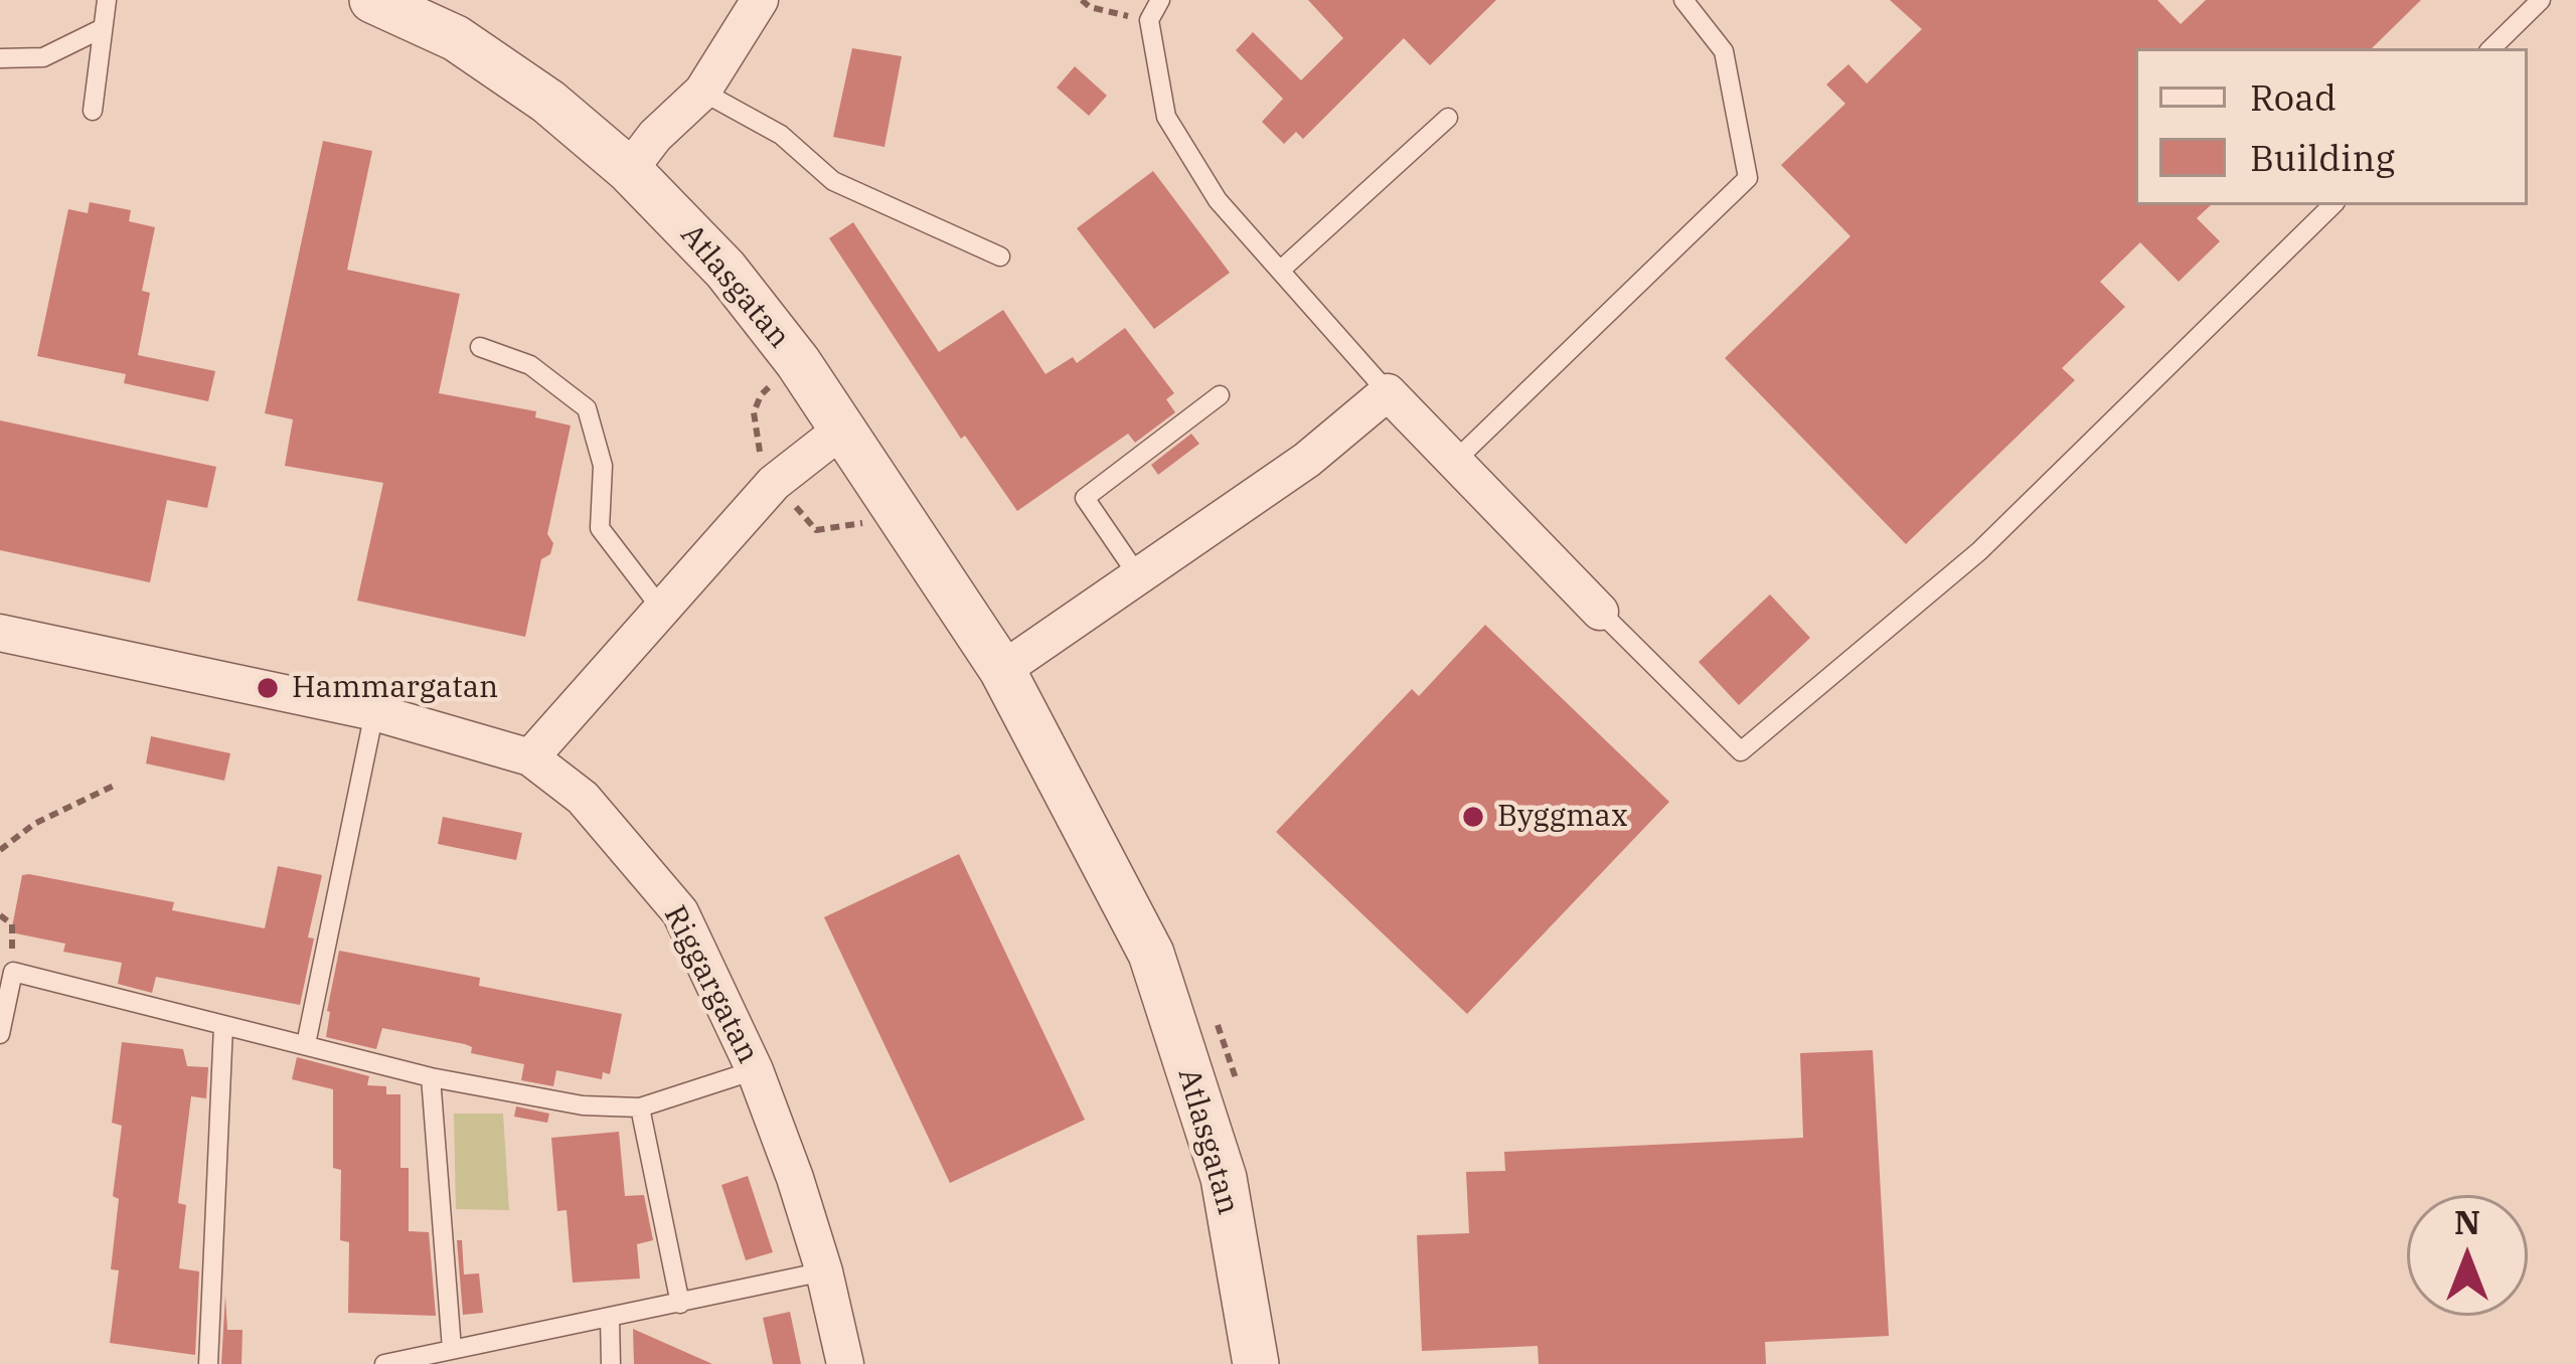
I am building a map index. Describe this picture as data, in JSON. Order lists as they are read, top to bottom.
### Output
{
  "streets": {
    "street": ["Atlasgatan", "Riggargatan"]
  },
  "places": ["Hammargatan", "Byggmax"],
  "legend": ["Road", "Building"],
  "north": "top"
}
